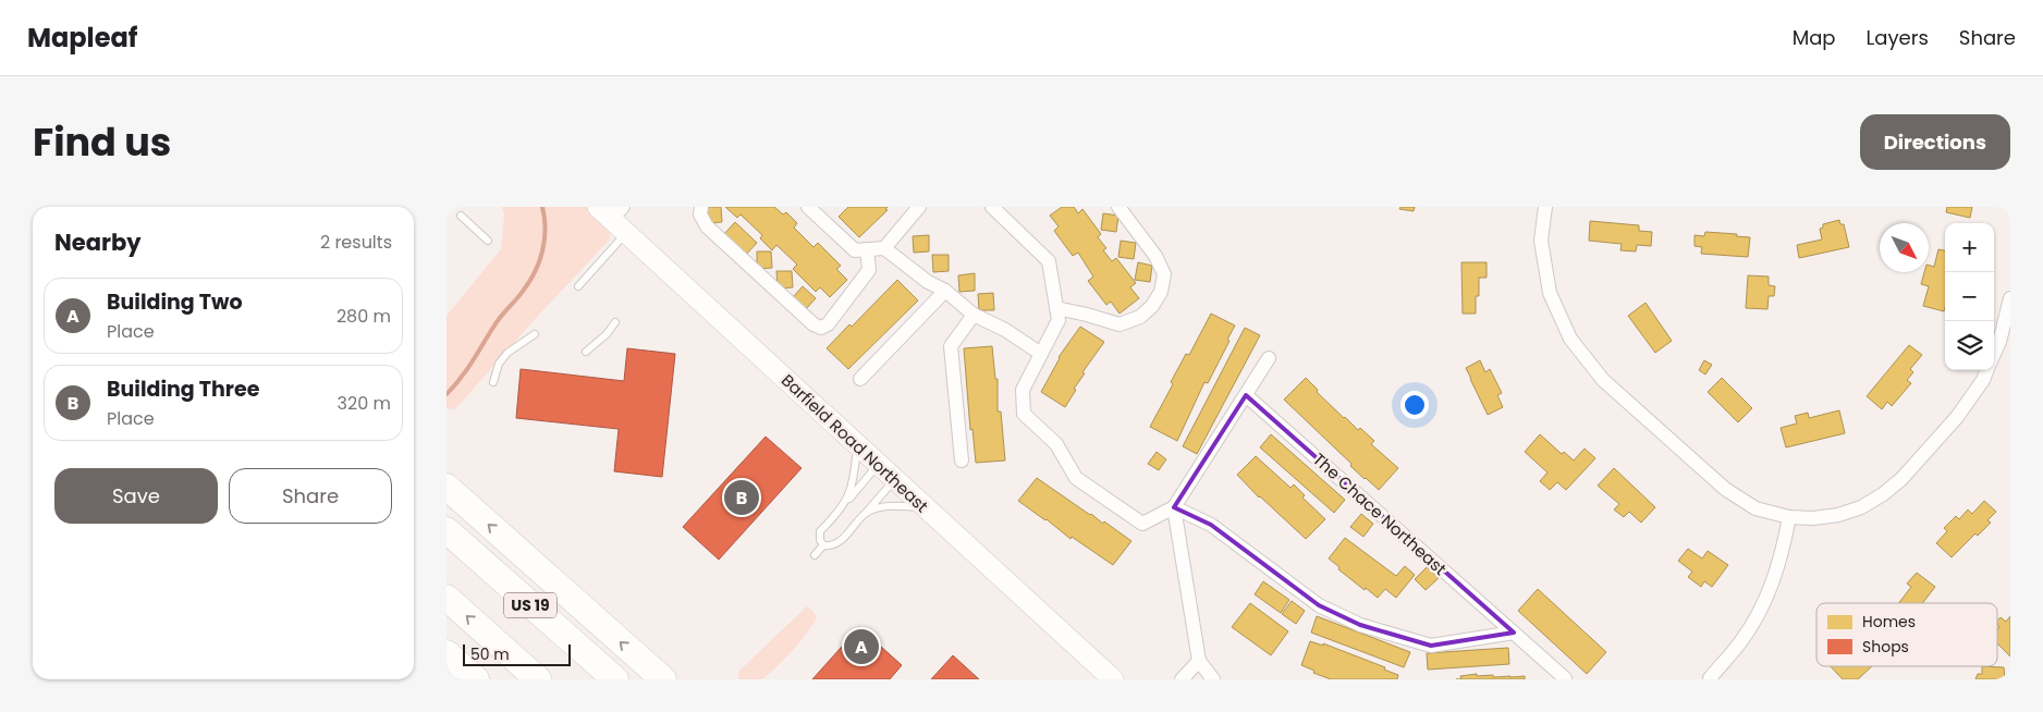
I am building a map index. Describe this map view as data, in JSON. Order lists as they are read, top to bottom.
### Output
{
  "streets": {
    "highway": ["US 19"],
    "street": ["Barfield Road Northeast", "The Chace Northeast"]
  },
  "legend": ["Homes", "Shops"],
  "scale_bar": "50 m",
  "north": "bottom right",
  "page": {
    "header": "Mapleaf",
    "nav": ["Map", "Layers", "Share"],
    "title": "Find us",
    "buttons": [
      "Directions",
      ["Save", "Share"]
    ],
    "heading": ["Nearby", "2 results"],
    "map_buttons": ["+", "−"],
    "list": [
      {
        "mark": "A",
        "name": "Building Two",
        "note": "Place",
        "value": "280 m"
      },
      {
        "mark": "B",
        "name": "Building Three",
        "note": "Place",
        "value": "320 m"
      }
    ],
    "pins": ["B", "A"],
    "scale": "50 m"
  }
}
